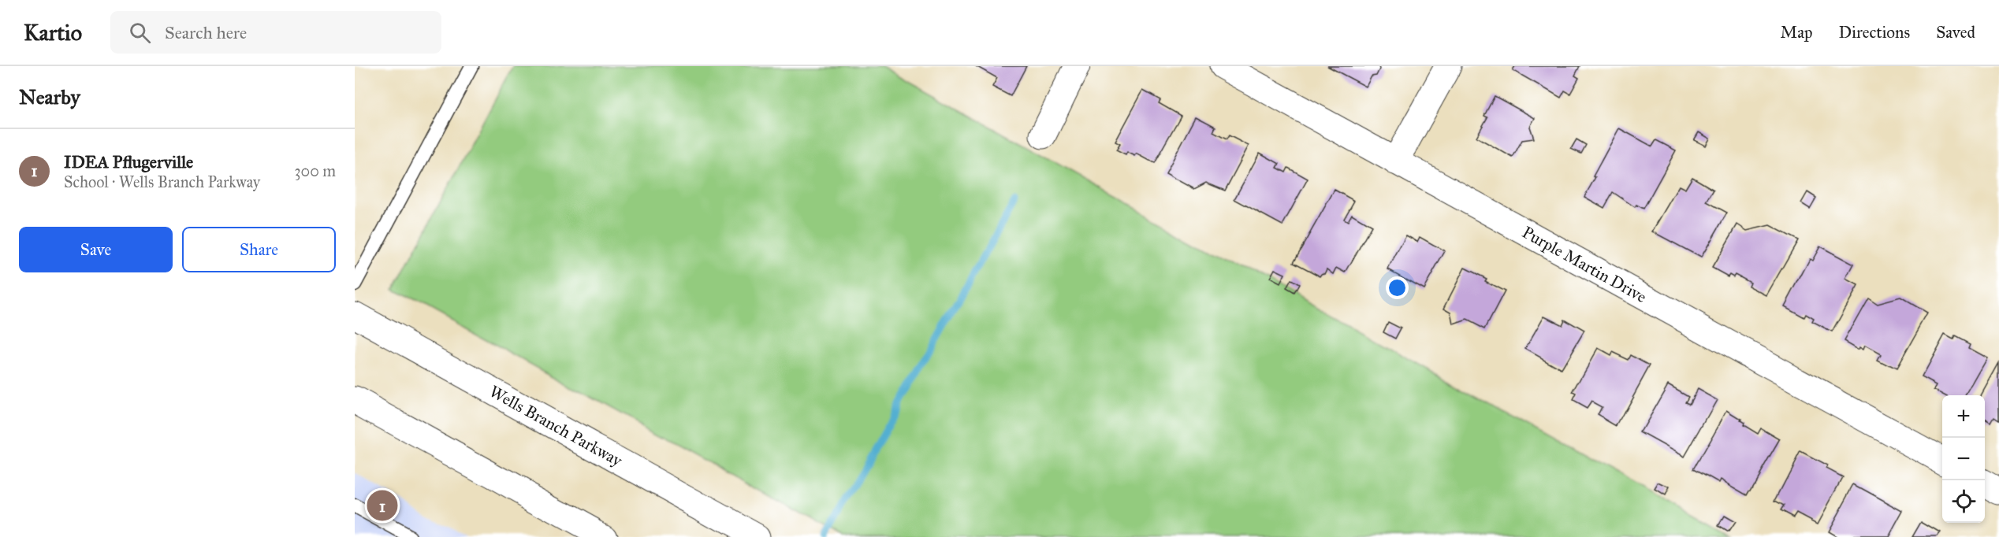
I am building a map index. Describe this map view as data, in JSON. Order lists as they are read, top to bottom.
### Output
{
  "streets": {
    "street": ["Purple Martin Drive", "Wells Branch Parkway"]
  },
  "page": {
    "header": "Kartio",
    "search": "Search here",
    "nav": ["Map", "Directions", "Saved"],
    "heading": "Nearby",
    "list": [
      {
        "mark": "1",
        "name": "IDEA Pflugerville",
        "note": "School · Wells Branch Parkway",
        "value": "300 m"
      }
    ],
    "buttons": ["Save", "Share"],
    "map_buttons": ["+", "−"],
    "pins": "1"
  }
}
